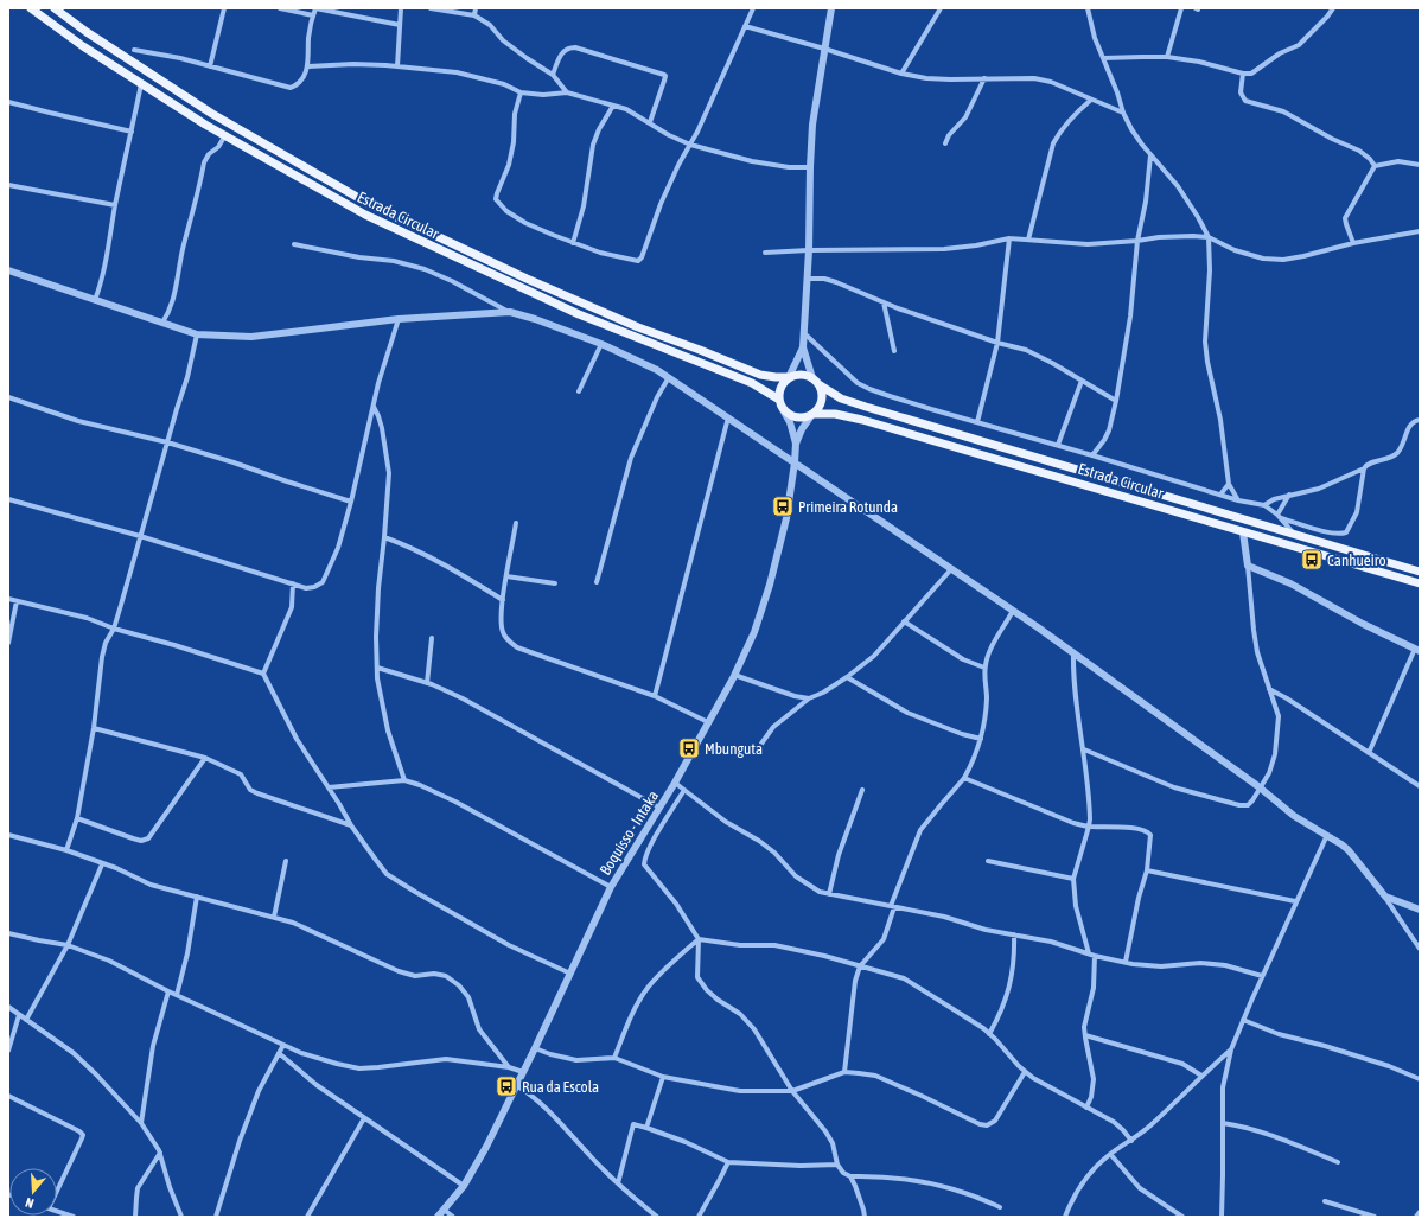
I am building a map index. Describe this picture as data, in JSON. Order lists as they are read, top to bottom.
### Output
{
  "streets": {
    "main road": ["Estrada Circular"],
    "street": ["Boquisso - Intaka"]
  },
  "places": {
    "bus stop": [
      "Primeira Rotunda",
      "Canhueiro",
      "Mbunguta",
      "Rua da Escola"
    ]
  },
  "north": "bottom"
}
